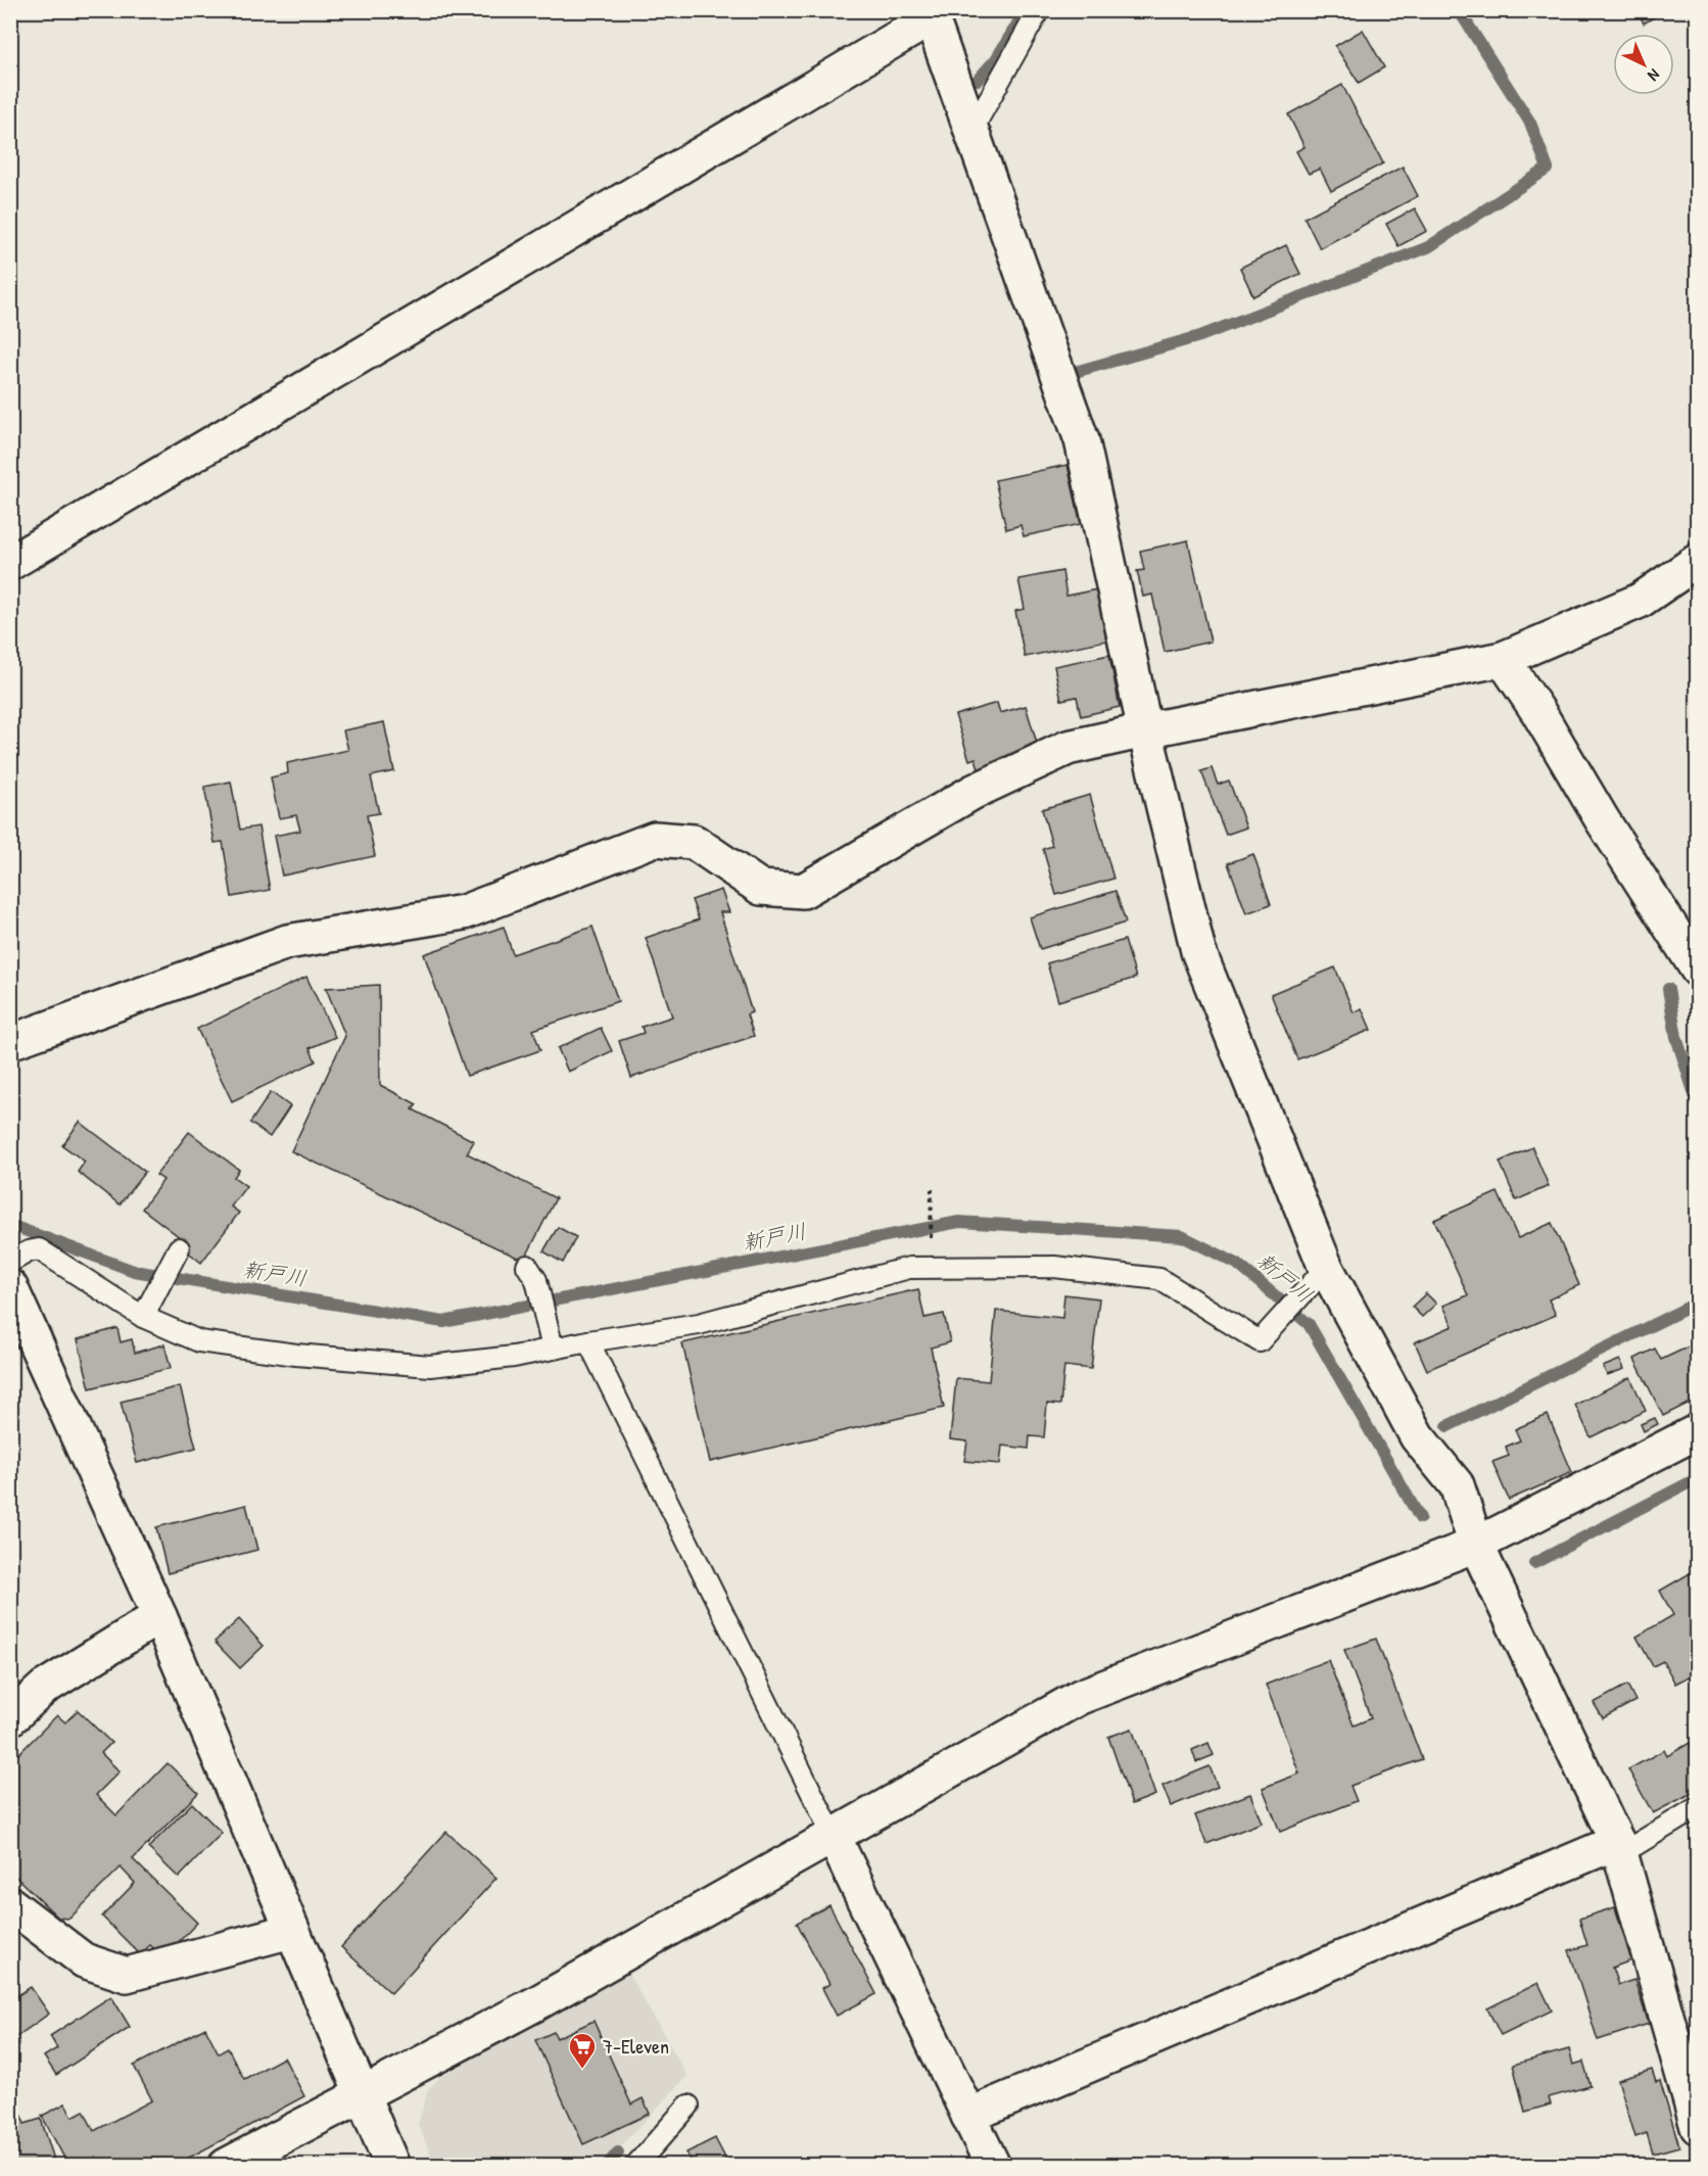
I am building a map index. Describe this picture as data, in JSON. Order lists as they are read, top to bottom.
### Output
{
  "water": ["新戸川"],
  "places": {
    "supermarket": ["7-Eleven"]
  },
  "north": "bottom right"
}
